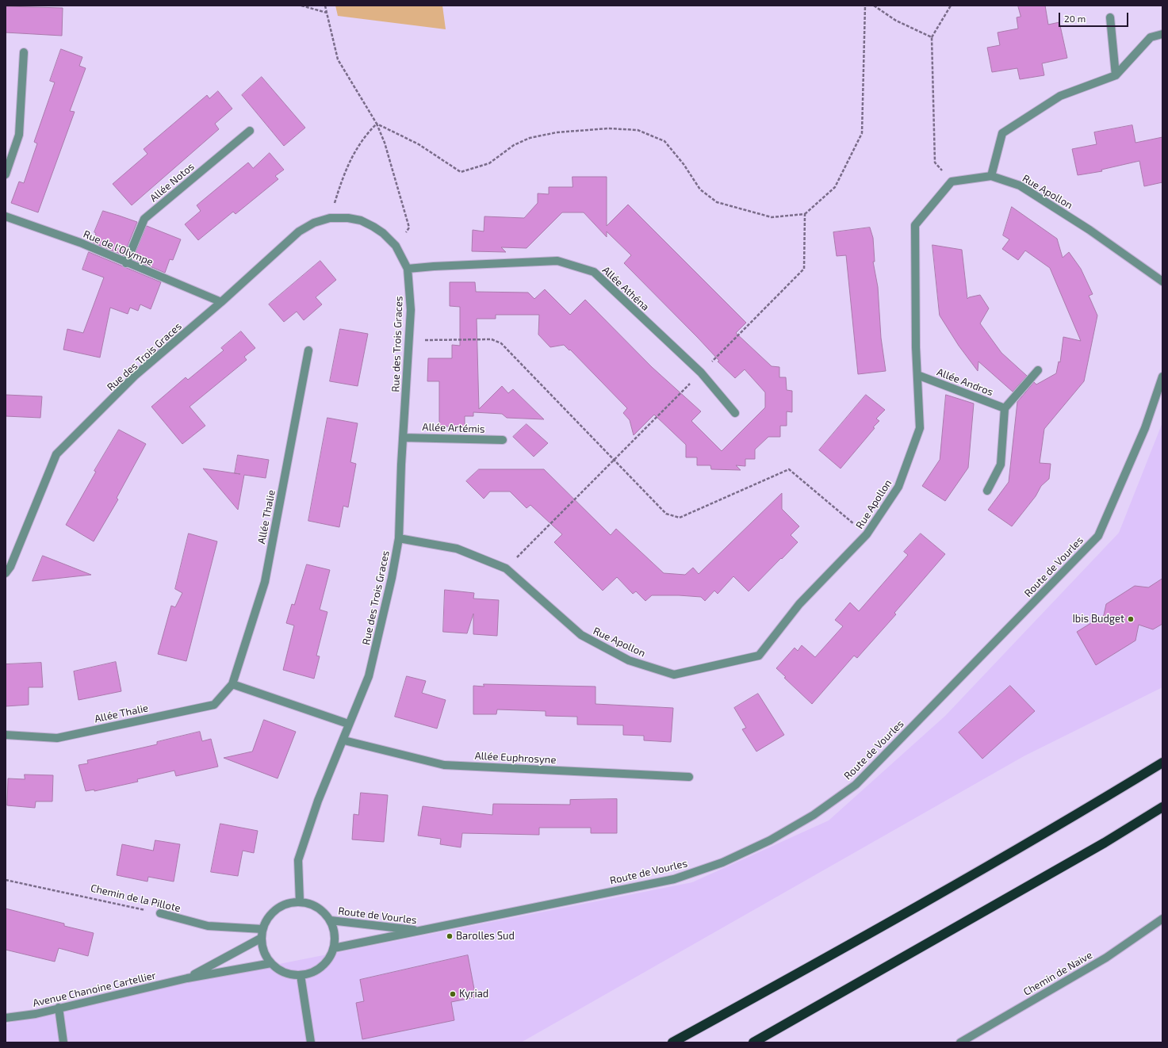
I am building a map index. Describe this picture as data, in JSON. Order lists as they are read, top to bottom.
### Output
{
  "streets": {
    "street": [
      "Allée Notos",
      "Rue Apollon",
      "Rue de l'Olympe",
      "Allée Athéna",
      "Rue des Trois Graces",
      "Allée Andros",
      "Allée Artémis",
      "Allée Thalie",
      "Route de Vourles",
      "Allée Euphrosyne",
      "Chemin de la Pillote",
      "Chemin de Naive",
      "Avenue Chanoine Cartellier"
    ]
  },
  "crossings": [
    ["Allée Notos", "Rue de l'Olympe"],
    ["Rue Apollon", "Rue des Trois Graces"],
    ["Rue Apollon", "Allée Andros"],
    ["Rue de l'Olympe", "Rue des Trois Graces"],
    ["Allée Athéna", "Rue des Trois Graces"],
    ["Rue des Trois Graces", "Allée Artémis"],
    ["Rue des Trois Graces", "Route de Vourles"],
    ["Rue des Trois Graces", "Allée Euphrosyne"],
    ["Rue des Trois Graces", "Chemin de la Pillote"],
    ["Rue des Trois Graces", "Avenue Chanoine Cartellier"],
    ["Route de Vourles", "Chemin de la Pillote"],
    ["Route de Vourles", "Avenue Chanoine Cartellier"],
    ["Chemin de la Pillote", "Avenue Chanoine Cartellier"]
  ],
  "places": ["Ibis Budget", "Barolles Sud", "Kyriad"],
  "scale_bar": "20 m"
}
